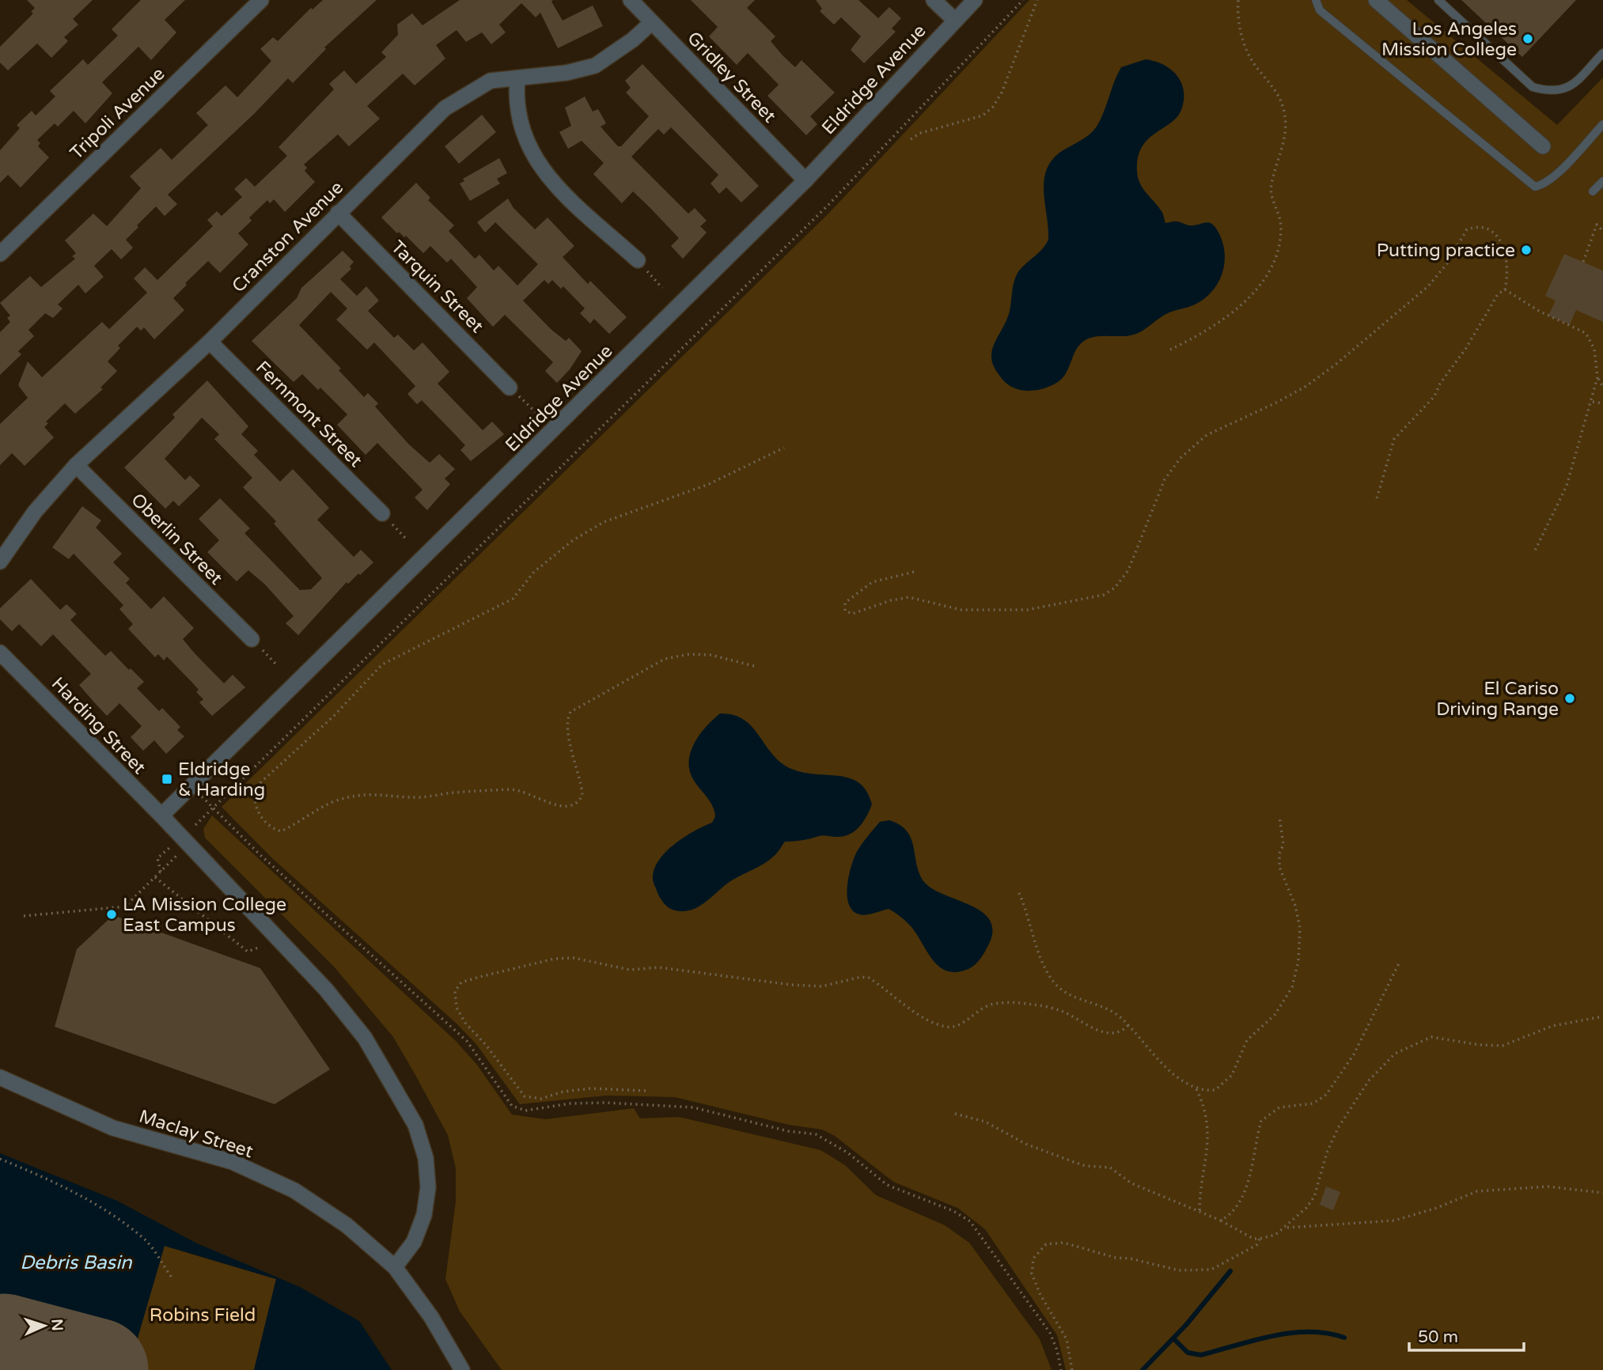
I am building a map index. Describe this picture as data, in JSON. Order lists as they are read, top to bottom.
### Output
{
  "streets": {
    "street": [
      "Gridley Street",
      "Eldridge Avenue",
      "Tripoli Avenue",
      "Cranston Avenue",
      "Tarquin Street",
      "Fernmont Street",
      "Oberlin Street",
      "Harding Street",
      "Maclay Street"
    ]
  },
  "crossings": [
    ["Gridley Street", "Eldridge Avenue"],
    ["Gridley Street", "Cranston Avenue"],
    ["Eldridge Avenue", "Harding Street"],
    ["Cranston Avenue", "Tarquin Street"],
    ["Cranston Avenue", "Fernmont Street"],
    ["Cranston Avenue", "Oberlin Street"],
    ["Harding Street", "Maclay Street"]
  ],
  "water": ["Debris Basin"],
  "parks": ["Robins Field"],
  "places": {
    "other": [
      "Los Angeles Mission College",
      "Putting practice",
      "El Cariso Driving Range",
      "LA Mission College East Campus"
    ],
    "transit": ["Eldridge & Harding"]
  },
  "scale_bar": "50 m",
  "north": "right"
}
